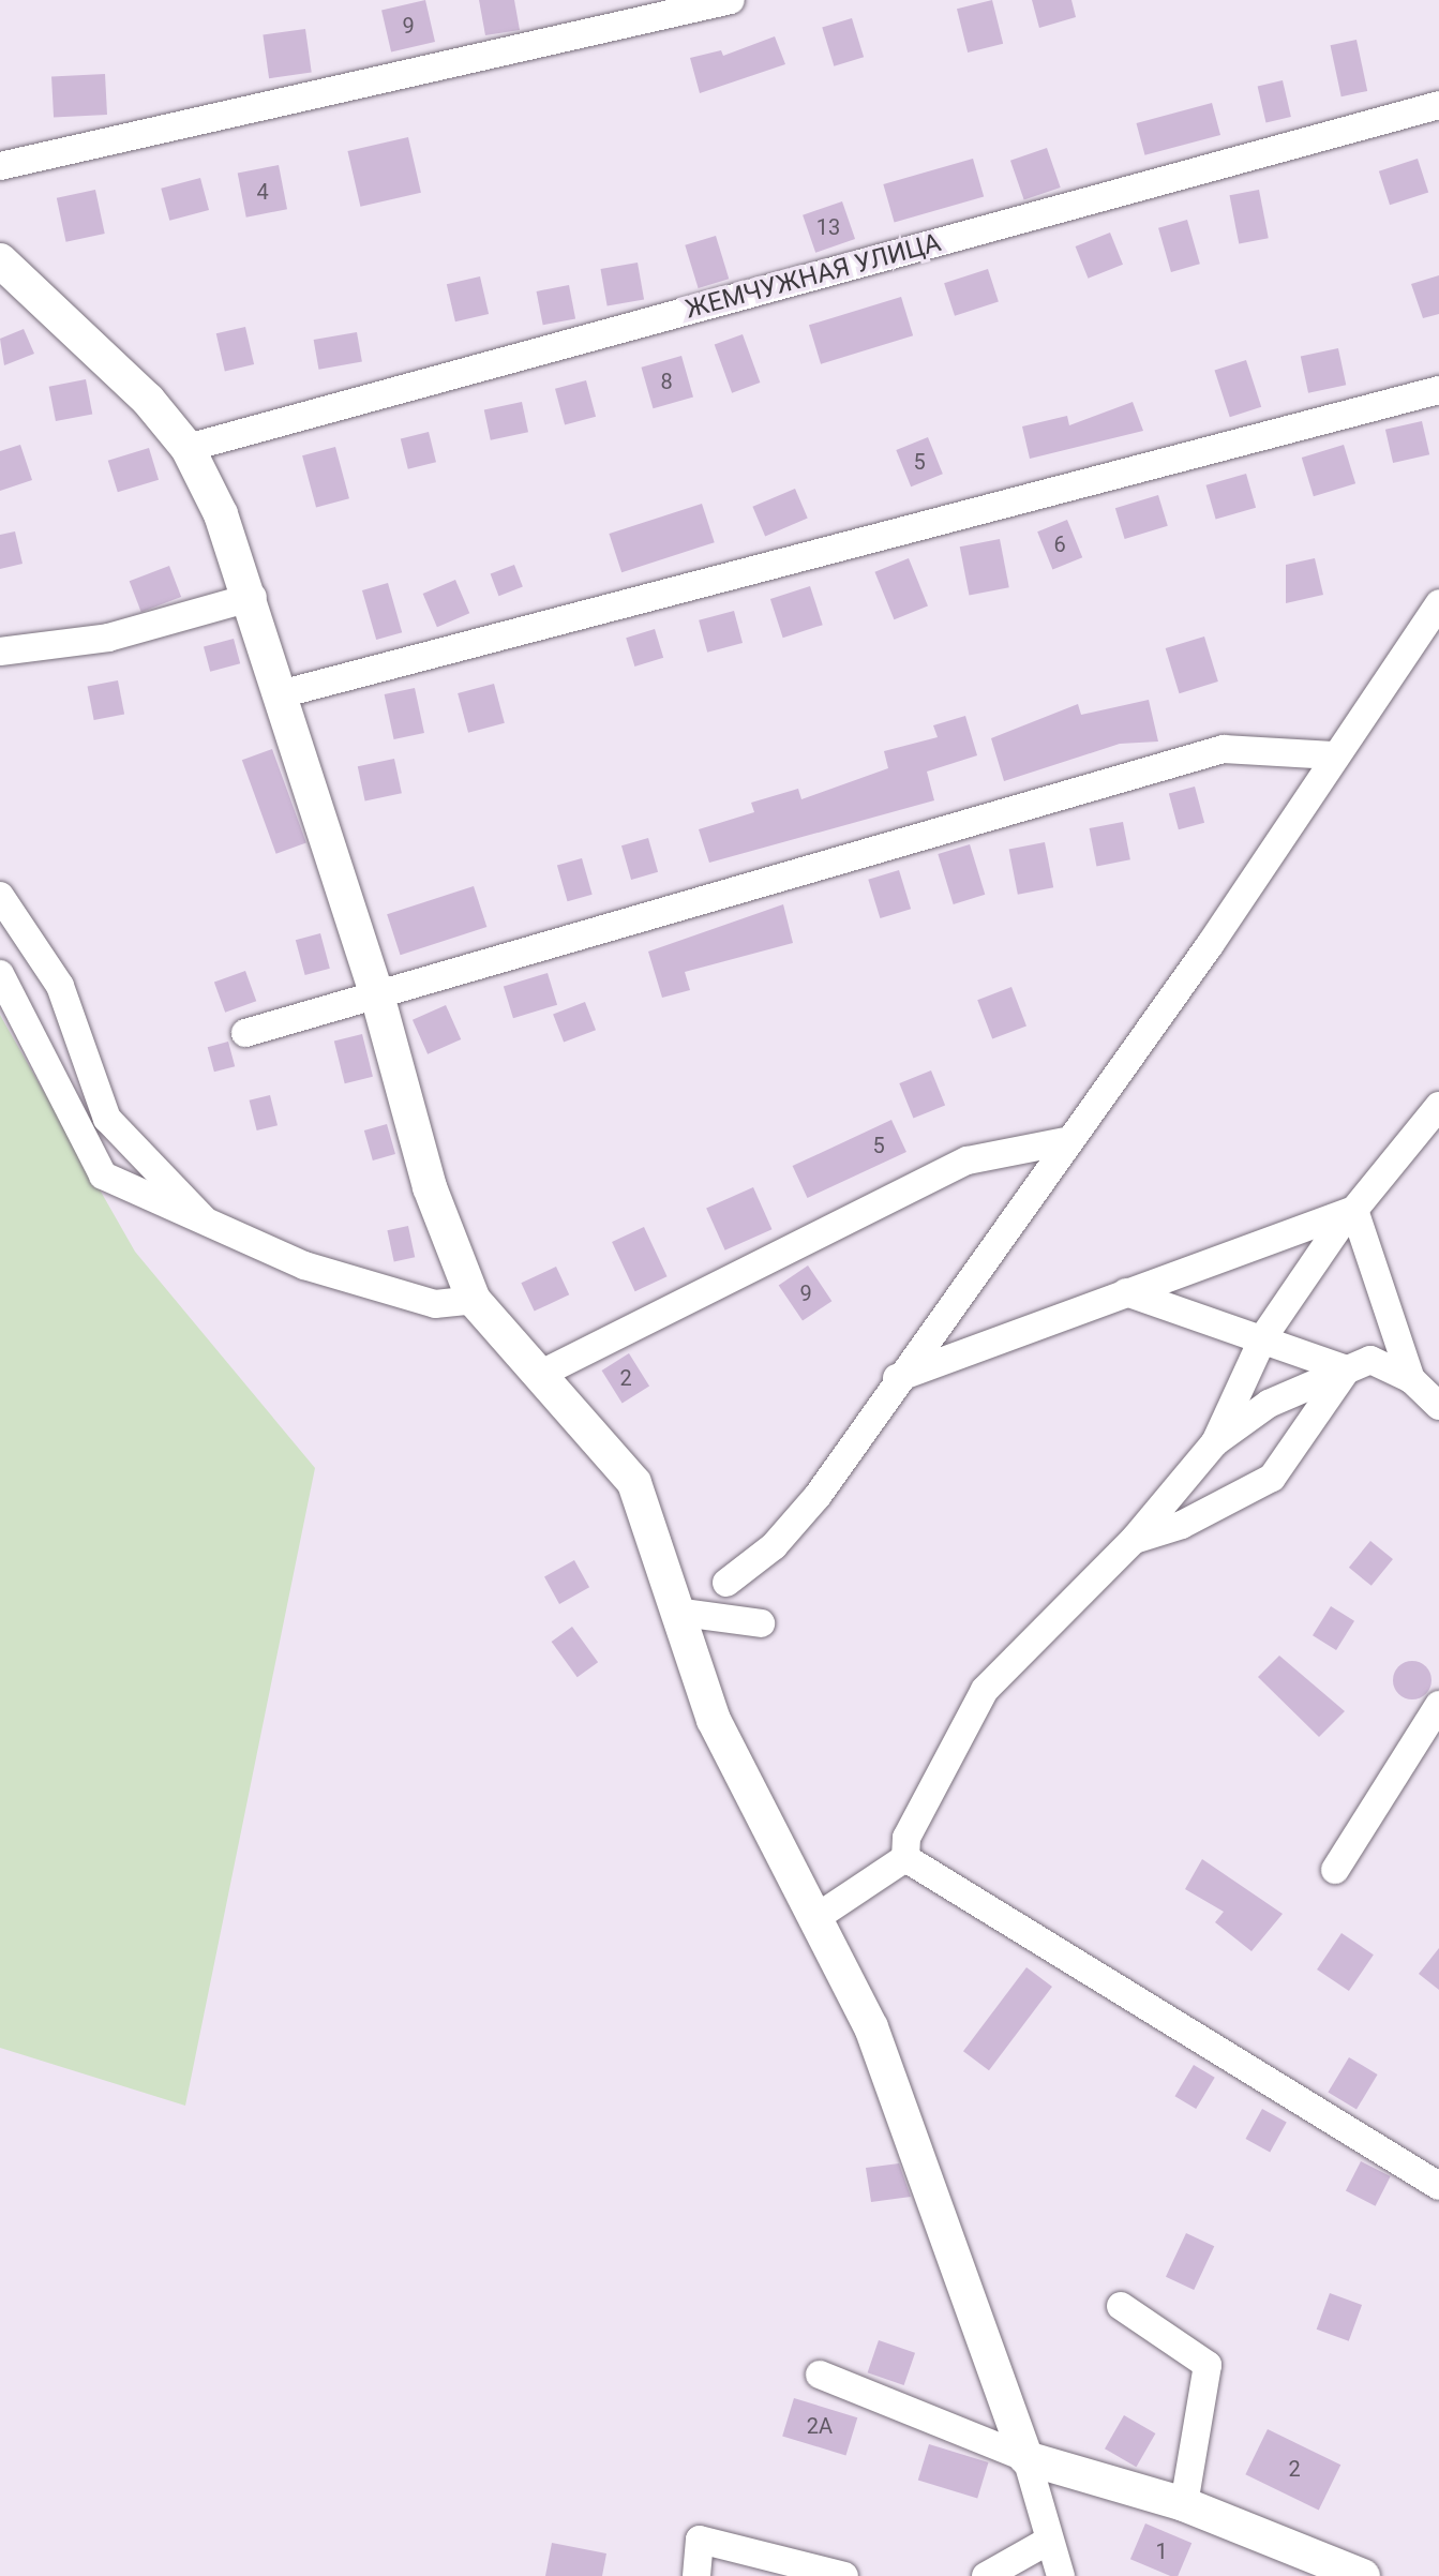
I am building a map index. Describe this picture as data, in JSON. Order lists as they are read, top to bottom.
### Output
{
  "streets": {
    "street": ["ЖЕМЧУЖНАЯ УЛИЦА"]
  },
  "house_numbers": [
    "9",
    "4",
    "13",
    "8",
    "5",
    "6",
    "5",
    "9",
    "2",
    "2А",
    "2",
    "1"
  ]
}
